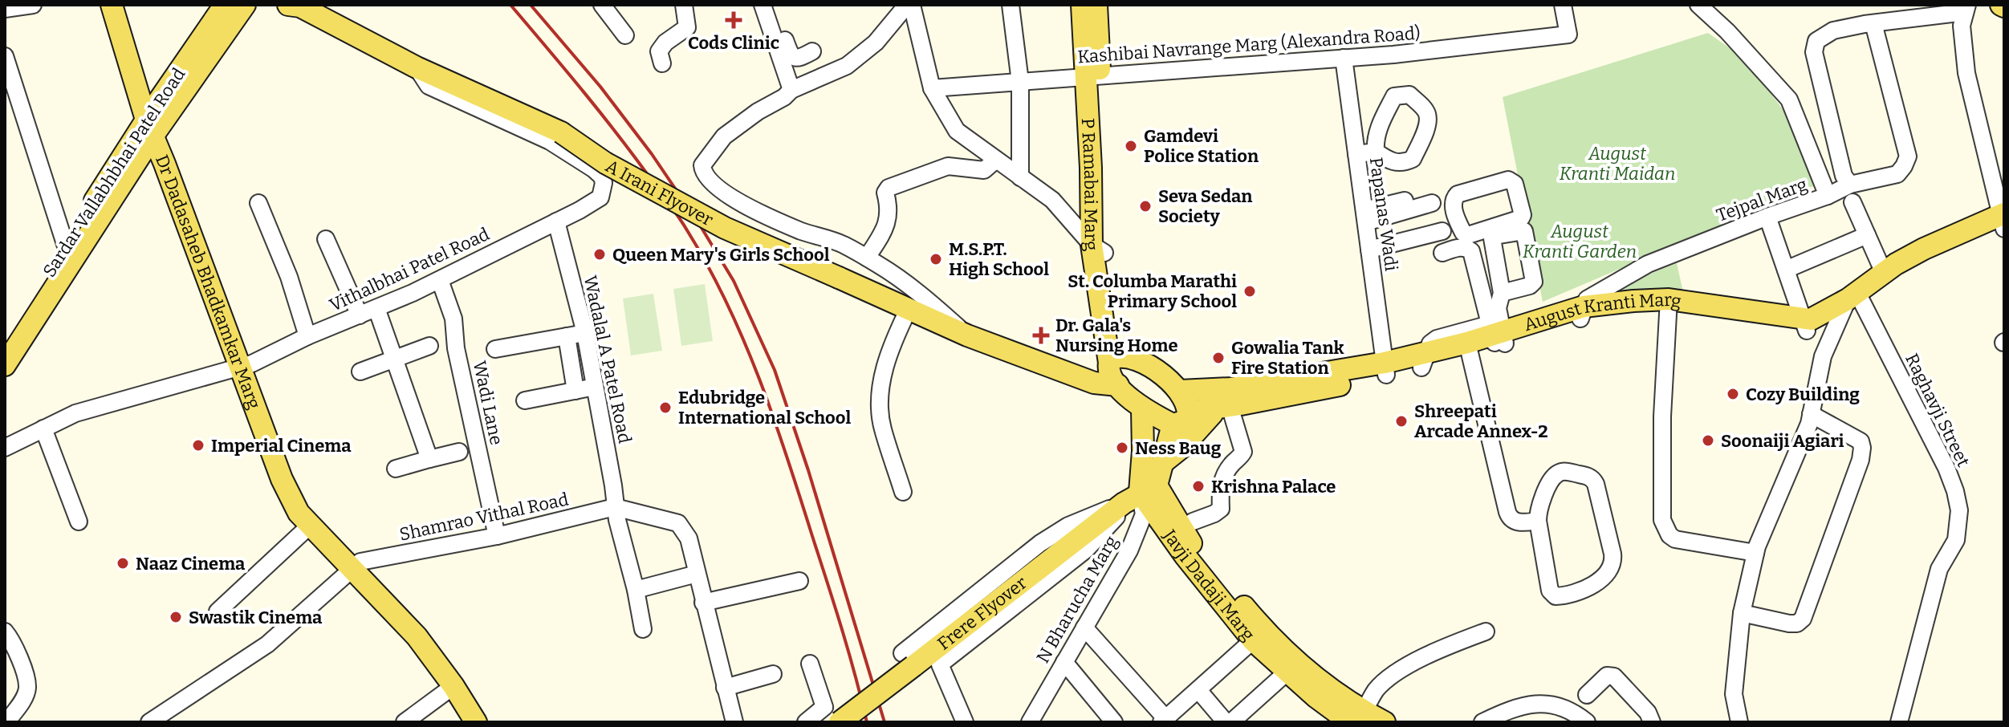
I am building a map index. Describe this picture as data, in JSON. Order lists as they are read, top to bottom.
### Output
{
  "streets": {
    "main road": [
      "Sardar Vallabhbhai Patel Road",
      "P Ramabai Marg",
      "A Irani Flyover",
      "Dr Dadasaheb Bhadkamkar Marg",
      "August Kranti Marg",
      "Javji Dadaji Marg",
      "Frere Flyover"
    ],
    "street": [
      "Kashibai Navrange Marg (Alexandra Road)",
      "Tejpal Marg",
      "Papanas Wadi",
      "Vithalbhai Patel Road",
      "Wadalal A Patel Road",
      "Wadi Lane",
      "Raghavji Street",
      "Shamrao Vithal Road",
      "N Bharucha Marg"
    ]
  },
  "crossings": [
    ["Kashibai Navrange Marg (Alexandra Road)", "P Ramabai Marg"],
    ["Kashibai Navrange Marg (Alexandra Road)", "Papanas Wadi"],
    ["Sardar Vallabhbhai Patel Road", "Dr Dadasaheb Bhadkamkar Marg"],
    ["P Ramabai Marg", "A Irani Flyover"],
    ["A Irani Flyover", "Vithalbhai Patel Road"],
    ["Tejpal Marg", "August Kranti Marg"],
    ["Papanas Wadi", "August Kranti Marg"],
    ["Vithalbhai Patel Road", "Dr Dadasaheb Bhadkamkar Marg"],
    ["Vithalbhai Patel Road", "Wadalal A Patel Road"],
    ["Vithalbhai Patel Road", "Wadi Lane"],
    ["Dr Dadasaheb Bhadkamkar Marg", "Shamrao Vithal Road"],
    ["August Kranti Marg", "Raghavji Street"],
    ["Wadalal A Patel Road", "Shamrao Vithal Road"],
    ["Wadi Lane", "Shamrao Vithal Road"],
    ["Javji Dadaji Marg", "N Bharucha Marg"],
    ["Javji Dadaji Marg", "Frere Flyover"],
    ["N Bharucha Marg", "Frere Flyover"]
  ],
  "parks": ["August Kranti Maidan", "August Kranti Garden"],
  "places": {
    "health": ["Cods Clinic", "Dr. Gala's Nursing Home"],
    "other": [
      "Gamdevi Police Station",
      "Seva Sedan Society",
      "Queen Mary's Girls School",
      "M.S.P.T. High School",
      "St. Columba Marathi Primary School",
      "Gowalia Tank Fire Station",
      "Cozy Building",
      "Edubridge International School",
      "Shreepati Arcade Annex-2",
      "Soonaiji Agiari",
      "Imperial Cinema",
      "Ness Baug",
      "Krishna Palace",
      "Naaz Cinema",
      "Swastik Cinema"
    ]
  }
}
